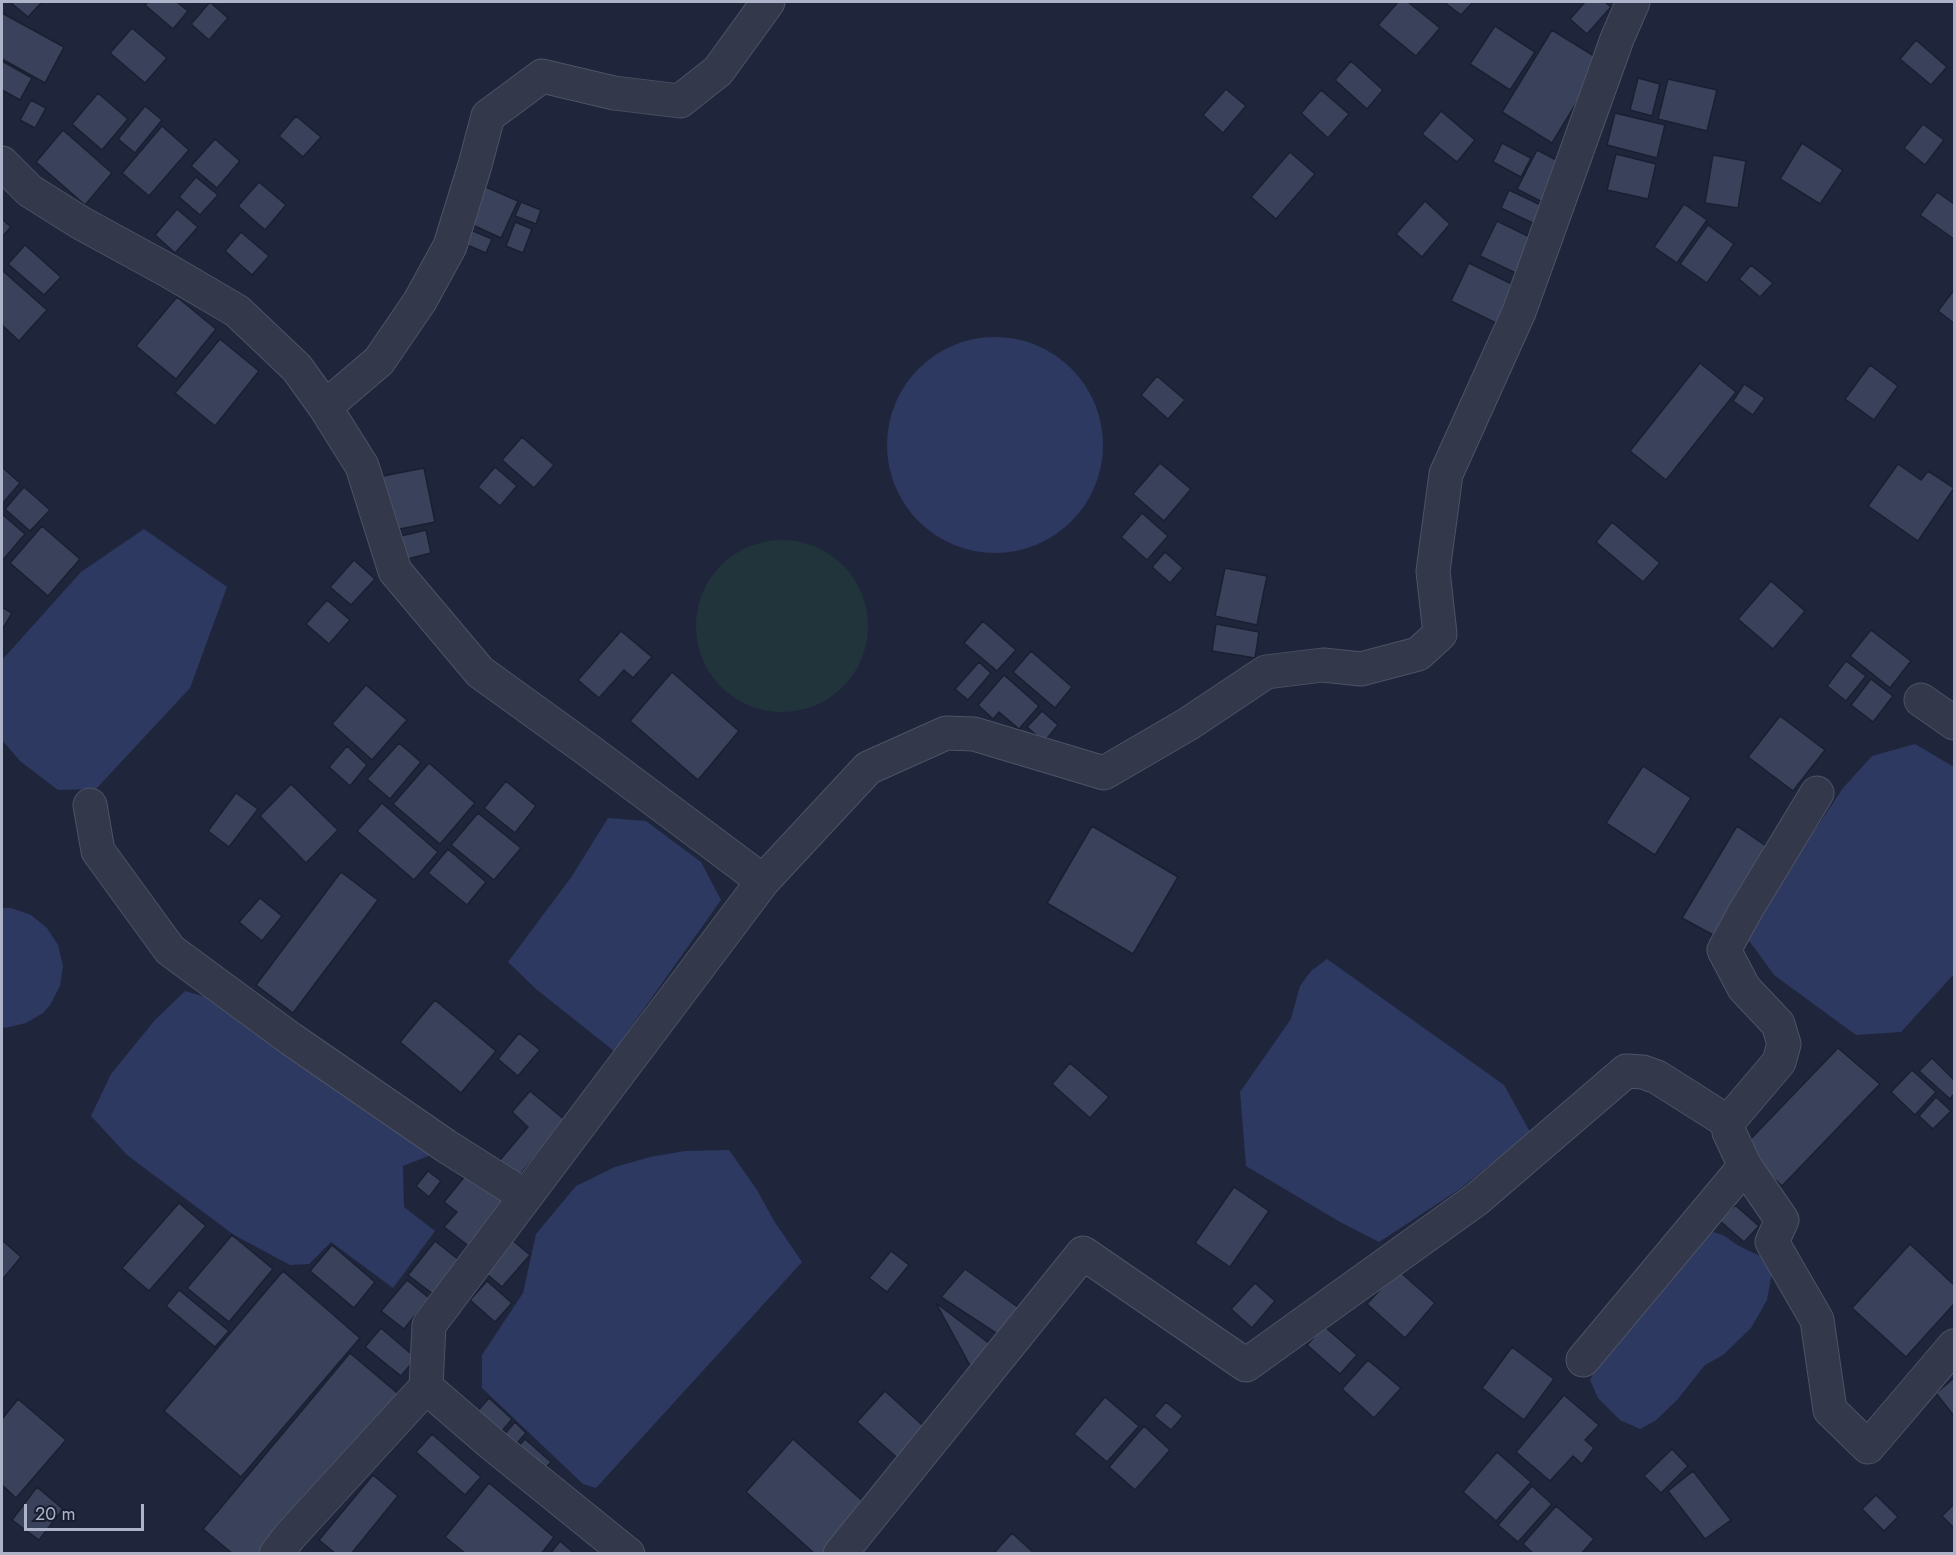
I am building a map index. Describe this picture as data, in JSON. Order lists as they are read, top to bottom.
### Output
{
  "scale_bar": "20 m"
}
